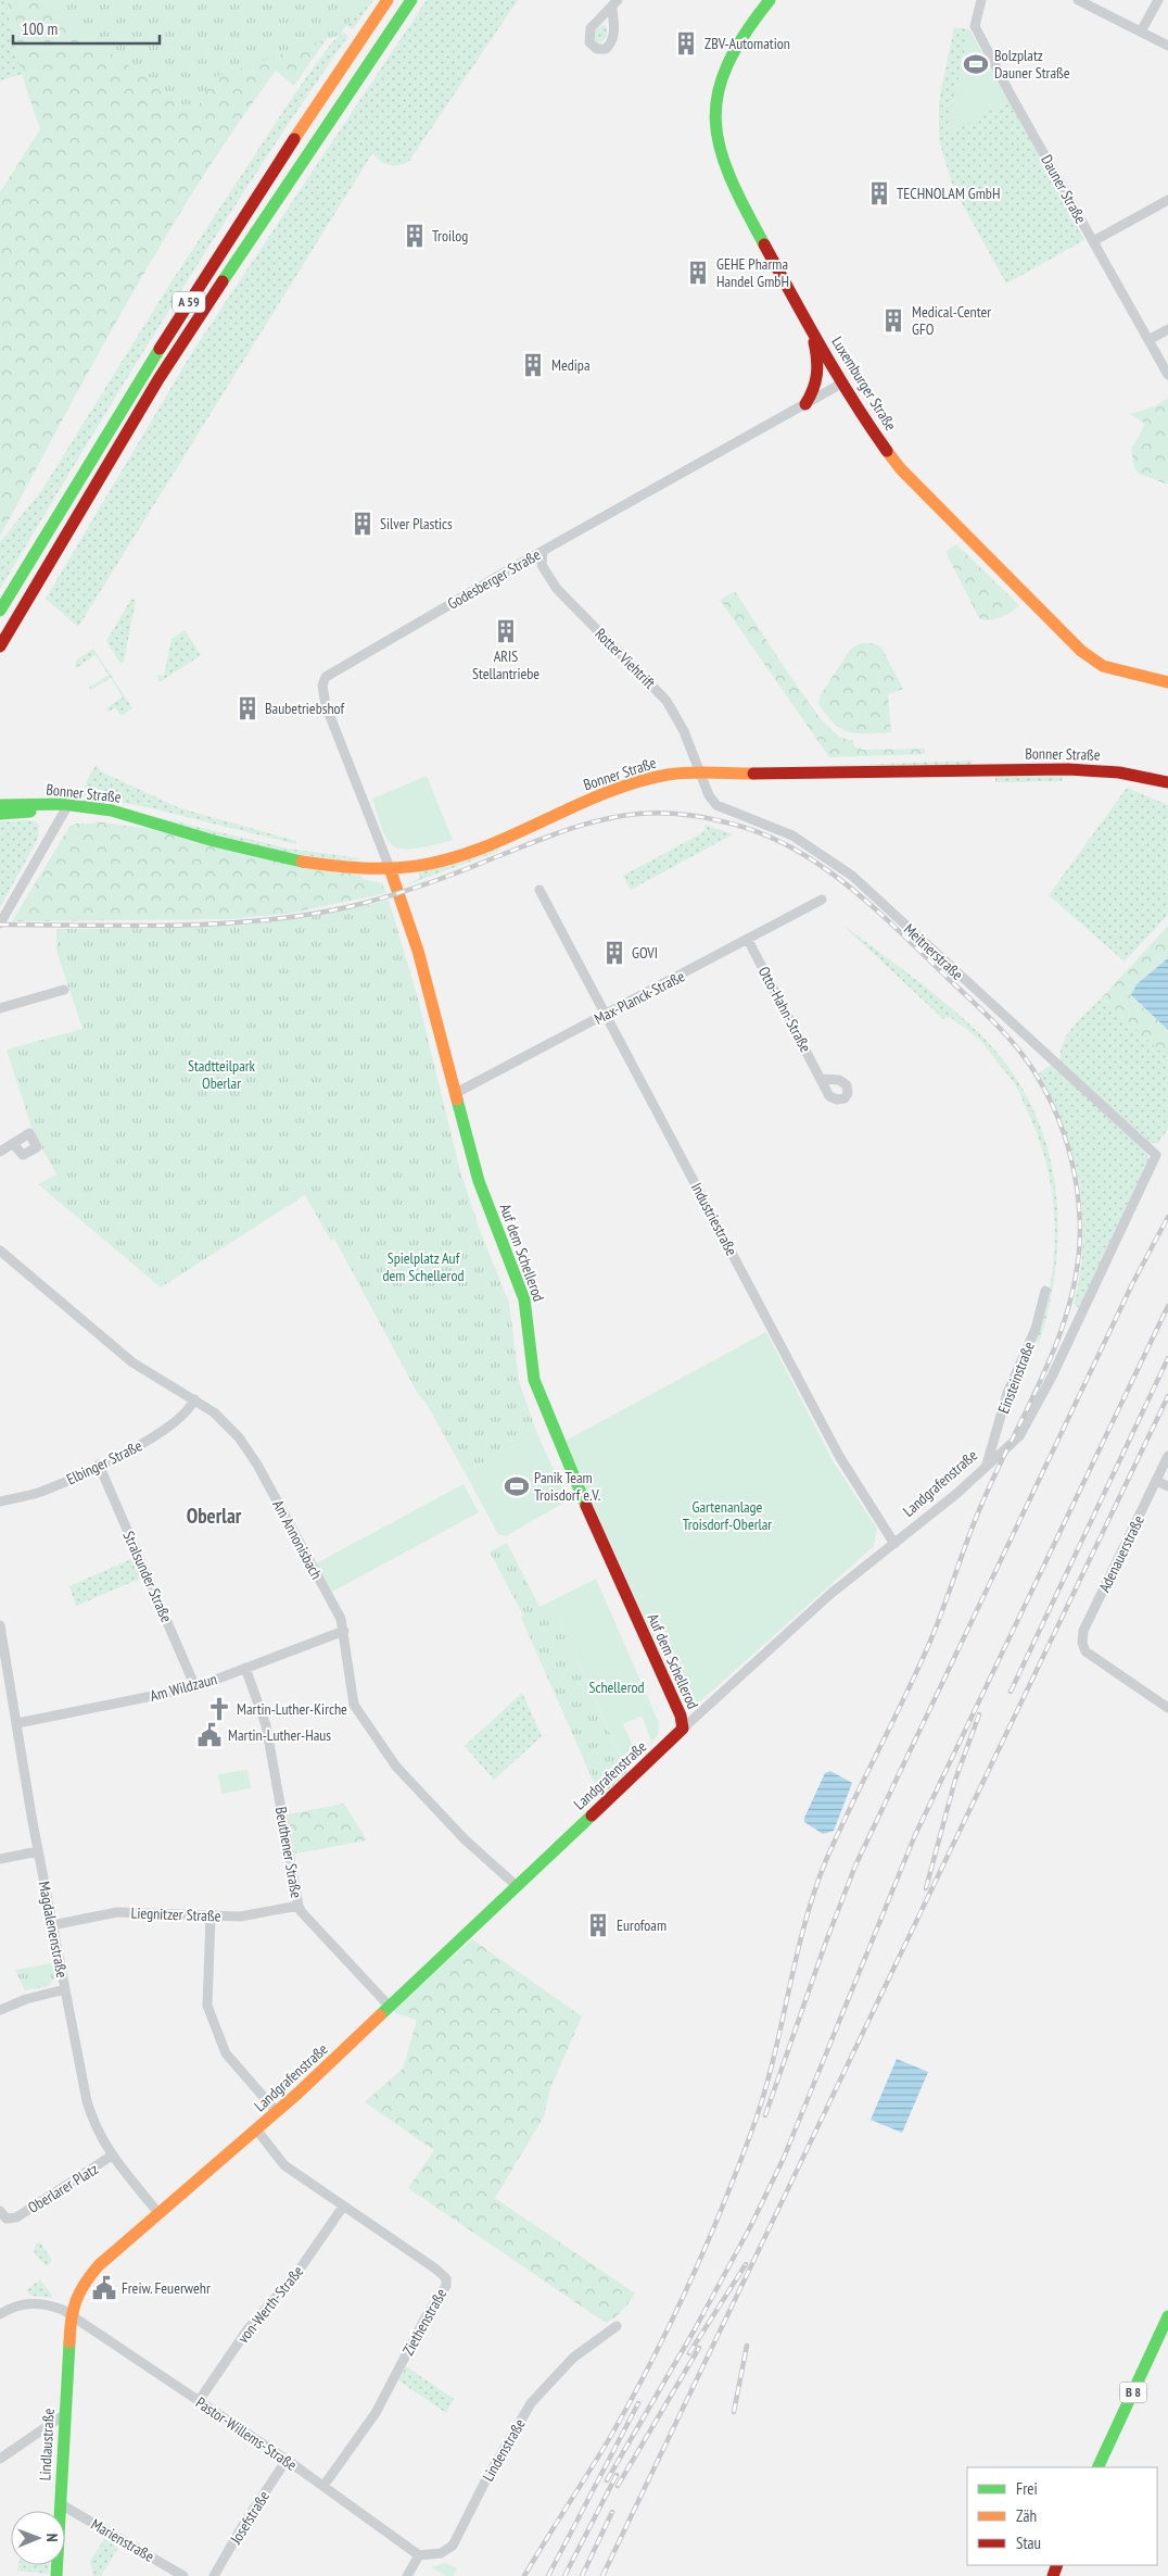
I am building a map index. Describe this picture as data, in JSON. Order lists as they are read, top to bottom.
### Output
{
  "streets": {
    "main road": [
      "A 59",
      "Luxemburger Straße",
      "Bonner Straße",
      "Auf dem Schellerod",
      "Landgrafenstraße",
      "B 8",
      "Lindlaustraße"
    ],
    "street": [
      "Dauner Straße",
      "Godesberger Straße",
      "Rotter Viehtrift",
      "Meitnerstraße",
      "Max-Planck-Straße",
      "Otto-Hahn-Straße",
      "Industriestraße",
      "Einsteinstraße",
      "Elbinger Straße",
      "Am Annonisbach",
      "Adenauerstraße",
      "Stralsunder Straße",
      "Am Wildzaun",
      "Beuthener Straße",
      "Liegnitzer Straße",
      "Magdalenenstraße",
      "Oberlarer Platz",
      "von-Werth-Straße",
      "Ziethenstraße",
      "Pastor-Willems-Straße",
      "Lindenstraße",
      "Josefstraße",
      "Marienstraße"
    ]
  },
  "crossings": [
    ["Luxemburger Straße", "Godesberger Straße"],
    ["Godesberger Straße", "Rotter Viehtrift"],
    ["Godesberger Straße", "Bonner Straße"],
    ["Godesberger Straße", "Auf dem Schellerod"],
    ["Rotter Viehtrift", "Bonner Straße"],
    ["Rotter Viehtrift", "Meitnerstraße"],
    ["Bonner Straße", "Meitnerstraße"],
    ["Bonner Straße", "Auf dem Schellerod"],
    ["Meitnerstraße", "Landgrafenstraße"],
    ["Max-Planck-Straße", "Otto-Hahn-Straße"],
    ["Max-Planck-Straße", "Industriestraße"],
    ["Max-Planck-Straße", "Auf dem Schellerod"],
    ["Industriestraße", "Landgrafenstraße"],
    ["Auf dem Schellerod", "Landgrafenstraße"],
    ["Einsteinstraße", "Landgrafenstraße"],
    ["Elbinger Straße", "Am Annonisbach"],
    ["Elbinger Straße", "Stralsunder Straße"],
    ["Landgrafenstraße", "Am Annonisbach"],
    ["Landgrafenstraße", "Beuthener Straße"],
    ["Landgrafenstraße", "Magdalenenstraße"],
    ["Landgrafenstraße", "Ziethenstraße"],
    ["Landgrafenstraße", "Pastor-Willems-Straße"],
    ["Landgrafenstraße", "Lindlaustraße"],
    ["Am Annonisbach", "Am Wildzaun"],
    ["Stralsunder Straße", "Am Wildzaun"],
    ["Am Wildzaun", "Beuthener Straße"],
    ["Am Wildzaun", "Magdalenenstraße"],
    ["Beuthener Straße", "Liegnitzer Straße"],
    ["Liegnitzer Straße", "Magdalenenstraße"],
    ["Magdalenenstraße", "Oberlarer Platz"],
    ["von-Werth-Straße", "Ziethenstraße"],
    ["von-Werth-Straße", "Pastor-Willems-Straße"],
    ["Ziethenstraße", "Pastor-Willems-Straße"],
    ["Pastor-Willems-Straße", "Lindlaustraße"],
    ["Pastor-Willems-Straße", "Lindenstraße"],
    ["Pastor-Willems-Straße", "Josefstraße"],
    ["Lindlaustraße", "Marienstraße"]
  ],
  "districts": ["Oberlar"],
  "parks": [
    "Stadtteilpark Oberlar",
    "Spielplatz Auf dem Schellerod",
    "Gartenanlage Troisdorf-Oberlar",
    "Schellerod"
  ],
  "places": {
    "building": [
      "ZBV-Automation",
      "TECHNOLAM GmbH",
      "Troilog",
      "GEHE Pharma Handel GmbH",
      "Medical-Center GFO",
      "Medipa",
      "Silver Plastics",
      "ARIS Stellantriebe",
      "Baubetriebshof",
      "GOVI",
      "Eurofoam"
    ],
    "sports": ["Bolzplatz Dauner Straße", "Panik Team Troisdorf e.V."],
    "church": ["Martin-Luther-Kirche"],
    "public building": ["Martin-Luther-Haus", "Freiw. Feuerwehr"]
  },
  "legend": ["Frei", "Zäh", "Stau"],
  "scale_bar": "100 m",
  "north": "right"
}
